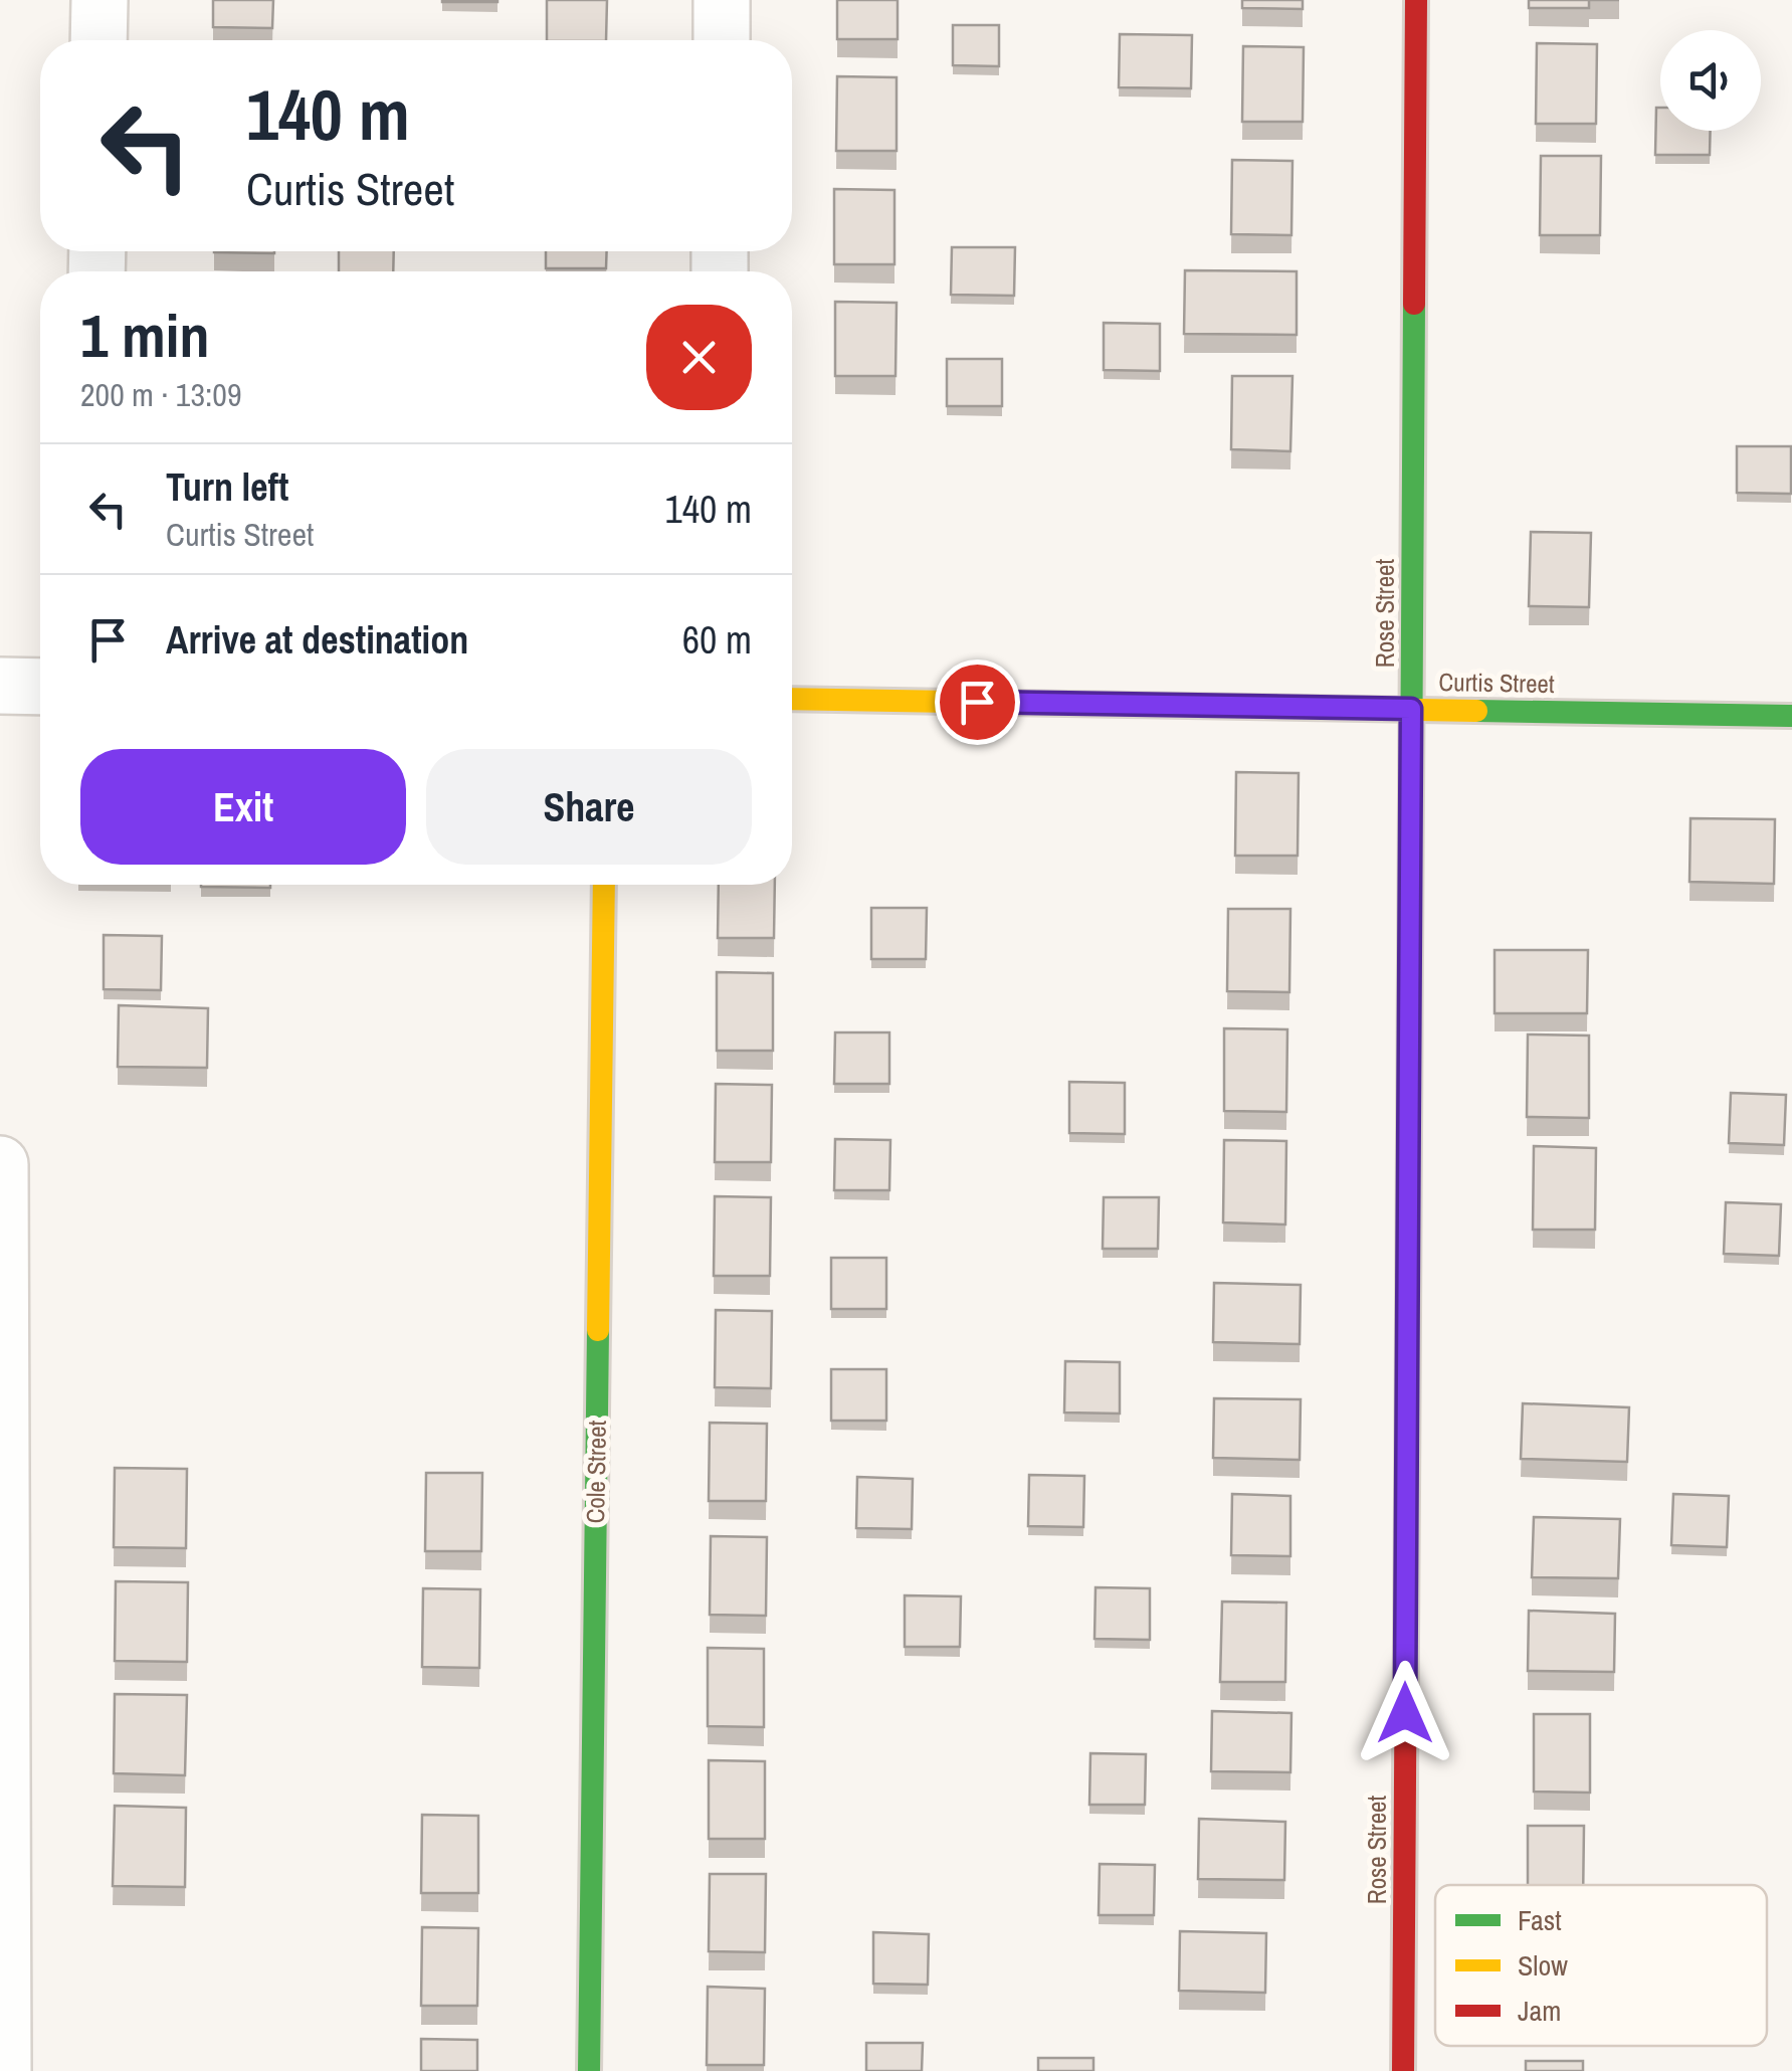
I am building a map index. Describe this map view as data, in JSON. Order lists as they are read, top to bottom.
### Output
{
  "streets": {
    "street": ["Rose Street", "Curtis Street", "Cole Street"]
  },
  "crossings": [
    ["Rose Street", "Curtis Street"]
  ],
  "legend": ["Fast", "Slow", "Jam"],
  "page": {
    "turn": ["140 m", "Curtis Street"],
    "heading": ["1 min", "200 m · 13:09"],
    "list": [
      {
        "name": "Turn left",
        "note": "Curtis Street",
        "value": "140 m"
      },
      {
        "name": "Arrive at destination",
        "value": "60 m"
      }
    ],
    "buttons": ["Exit", "Share"]
  }
}
